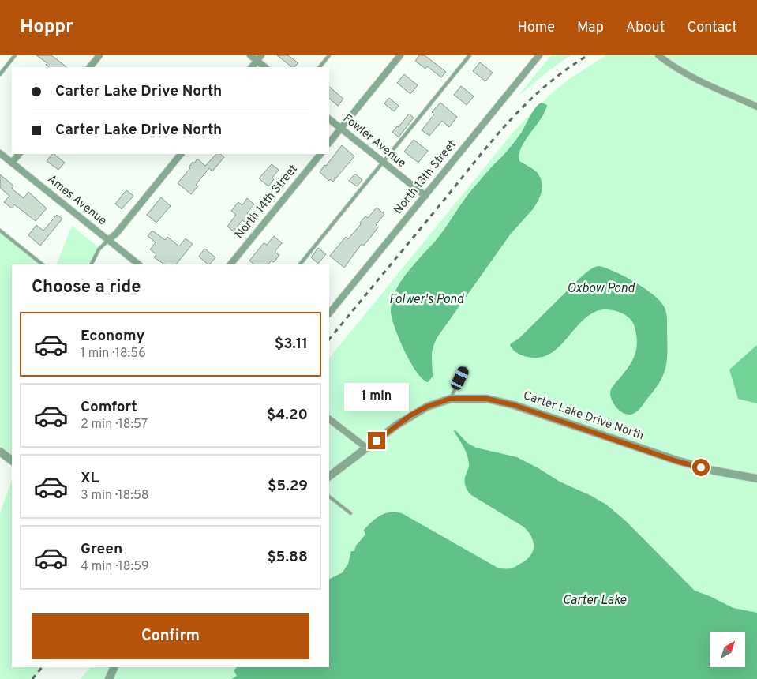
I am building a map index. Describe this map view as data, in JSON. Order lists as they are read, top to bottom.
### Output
{
  "streets": {
    "street": [
      "Fowler Avenue",
      "North 13th Street",
      "Ames Avenue",
      "North 14th Street",
      "Carter Lake Drive North"
    ]
  },
  "crossings": [
    ["Fowler Avenue", "North 13th Street"]
  ],
  "water": ["Oxbow Pond", "Folwer's Pond", "Carter Lake"],
  "north": "top right",
  "page": {
    "header": "Hoppr",
    "nav": [
      "Home",
      "Map",
      "About",
      "Contact"
    ],
    "banner": ["Carter Lake Drive North", "Carter Lake Drive North"],
    "heading": "Choose a ride",
    "list": [
      {
        "name": "Economy",
        "note": "1 min · 18:56",
        "value": "$3.11"
      },
      {
        "name": "Comfort",
        "note": "2 min · 18:57",
        "value": "$4.20"
      },
      {
        "name": "XL",
        "note": "3 min · 18:58",
        "value": "$5.29"
      },
      {
        "name": "Green",
        "note": "4 min · 18:59",
        "value": "$5.88"
      }
    ],
    "bubble": "1 min",
    "buttons": "Confirm"
  }
}
